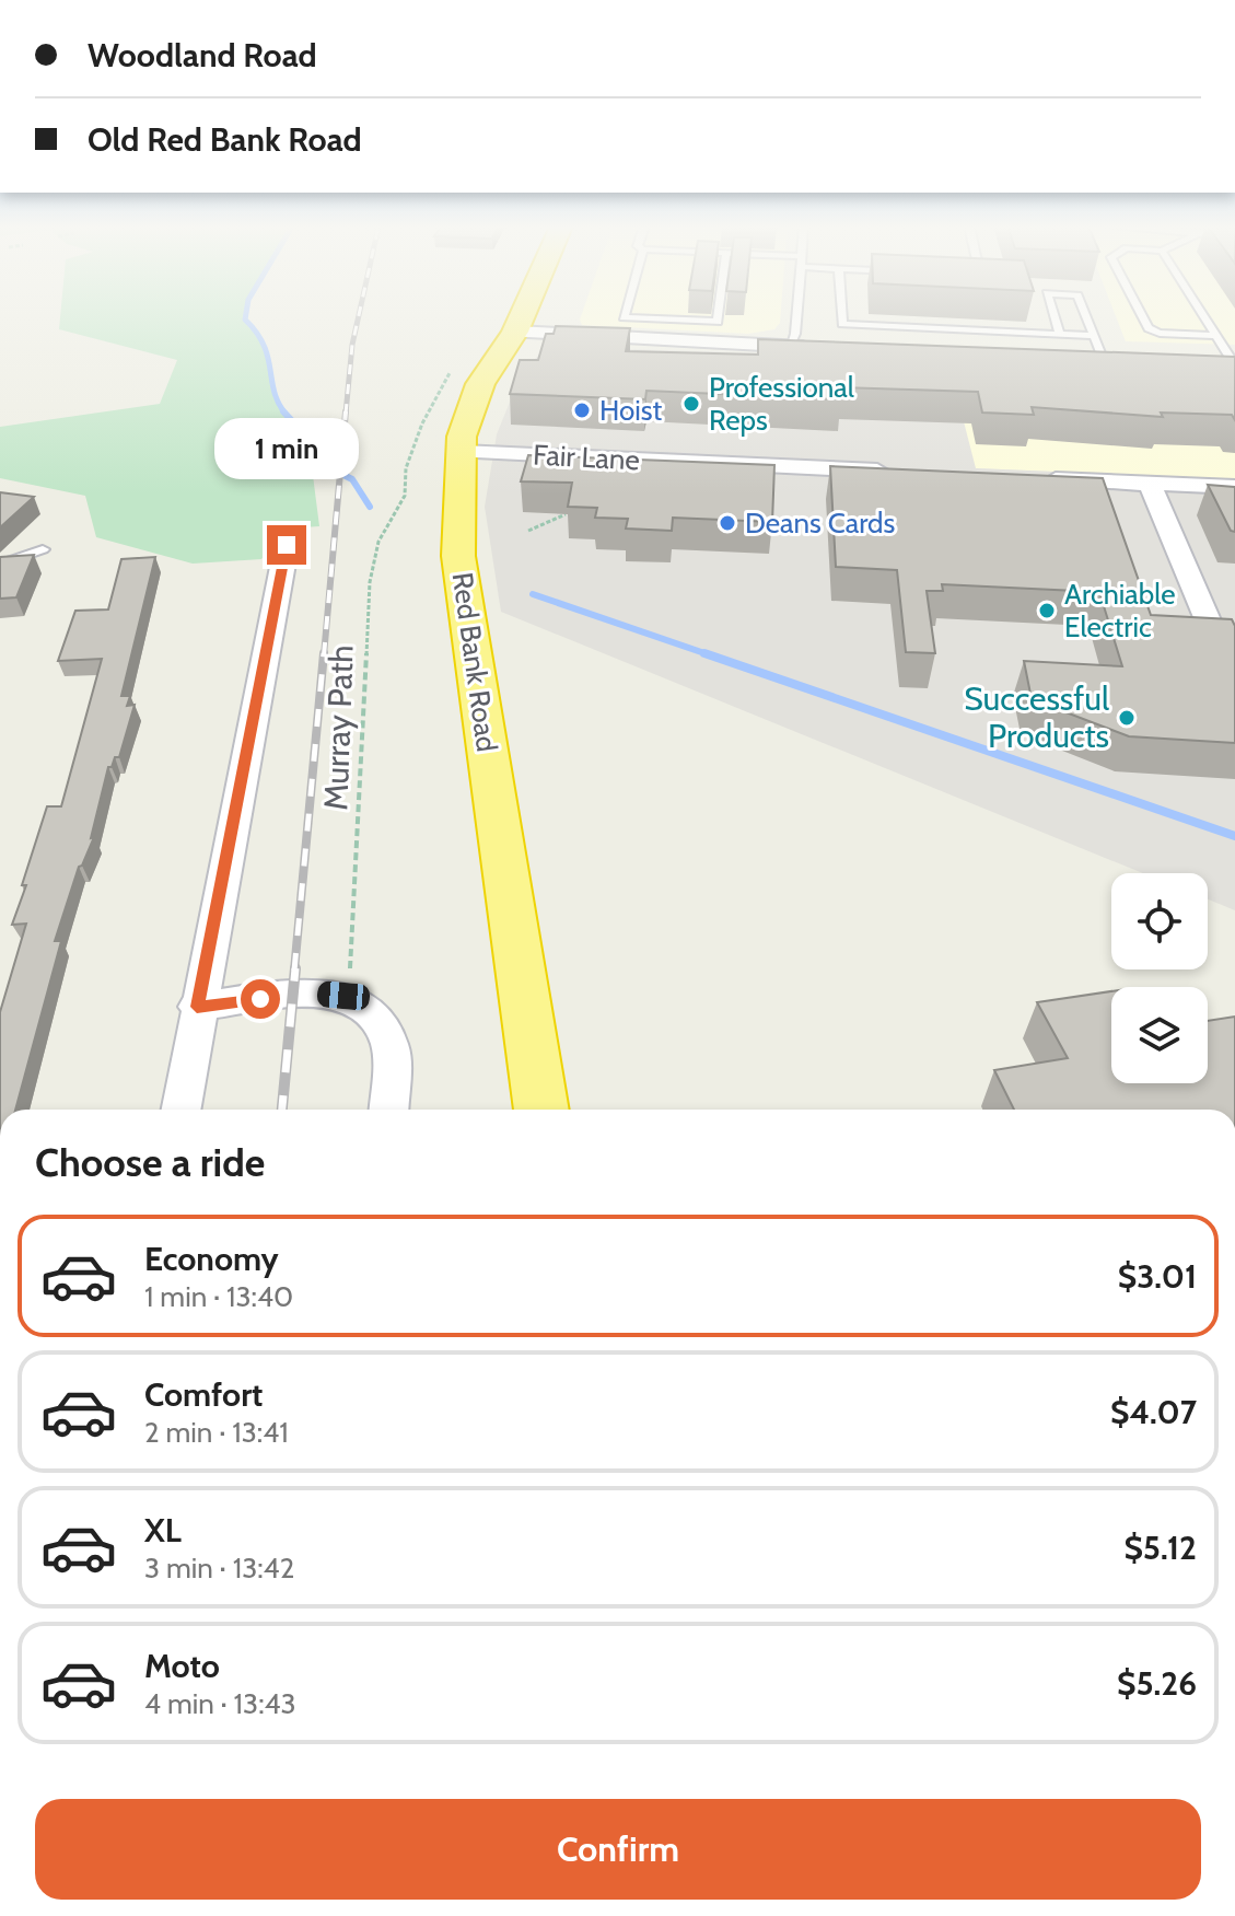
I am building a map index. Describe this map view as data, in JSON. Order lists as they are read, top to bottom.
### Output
{
  "streets": {
    "highway": ["Red Bank Road"],
    "street": ["Fair Lane"],
    "path": ["Murray Path"]
  },
  "crossings": [
    ["Fair Lane", "Red Bank Road"]
  ],
  "places": [
    "Professional Reps",
    "Hoist",
    "Deans Cards",
    "Archiable Electric",
    "Successful Products"
  ],
  "page": {
    "banner": ["Woodland Road", "Old Red Bank Road"],
    "bubble": "1 min",
    "heading": "Choose a ride",
    "list": [
      {
        "name": "Economy",
        "note": "1 min · 13:40",
        "value": "$3.01"
      },
      {
        "name": "Comfort",
        "note": "2 min · 13:41",
        "value": "$4.07"
      },
      {
        "name": "XL",
        "note": "3 min · 13:42",
        "value": "$5.12"
      },
      {
        "name": "Moto",
        "note": "4 min · 13:43",
        "value": "$5.26"
      }
    ],
    "buttons": "Confirm"
  }
}
